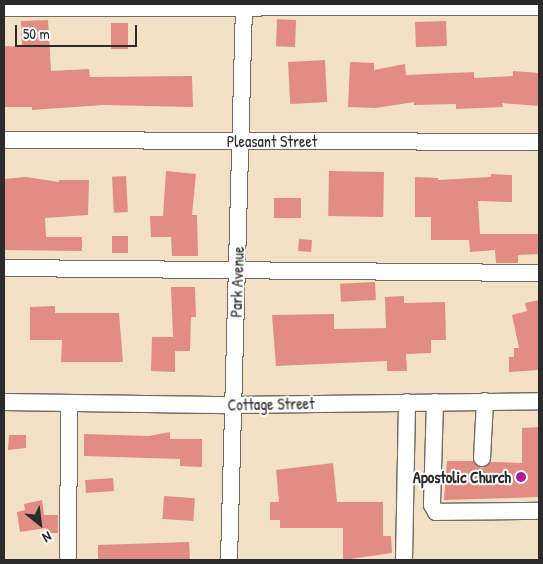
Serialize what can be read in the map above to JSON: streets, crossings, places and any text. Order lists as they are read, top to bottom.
{
  "streets": {
    "street": ["Pleasant Street", "Park Avenue", "Cottage Street"]
  },
  "crossings": [
    ["Pleasant Street", "Park Avenue"],
    ["Park Avenue", "Cottage Street"]
  ],
  "places": ["Apostolic Church"],
  "scale_bar": "50 m",
  "north": "bottom right"
}
